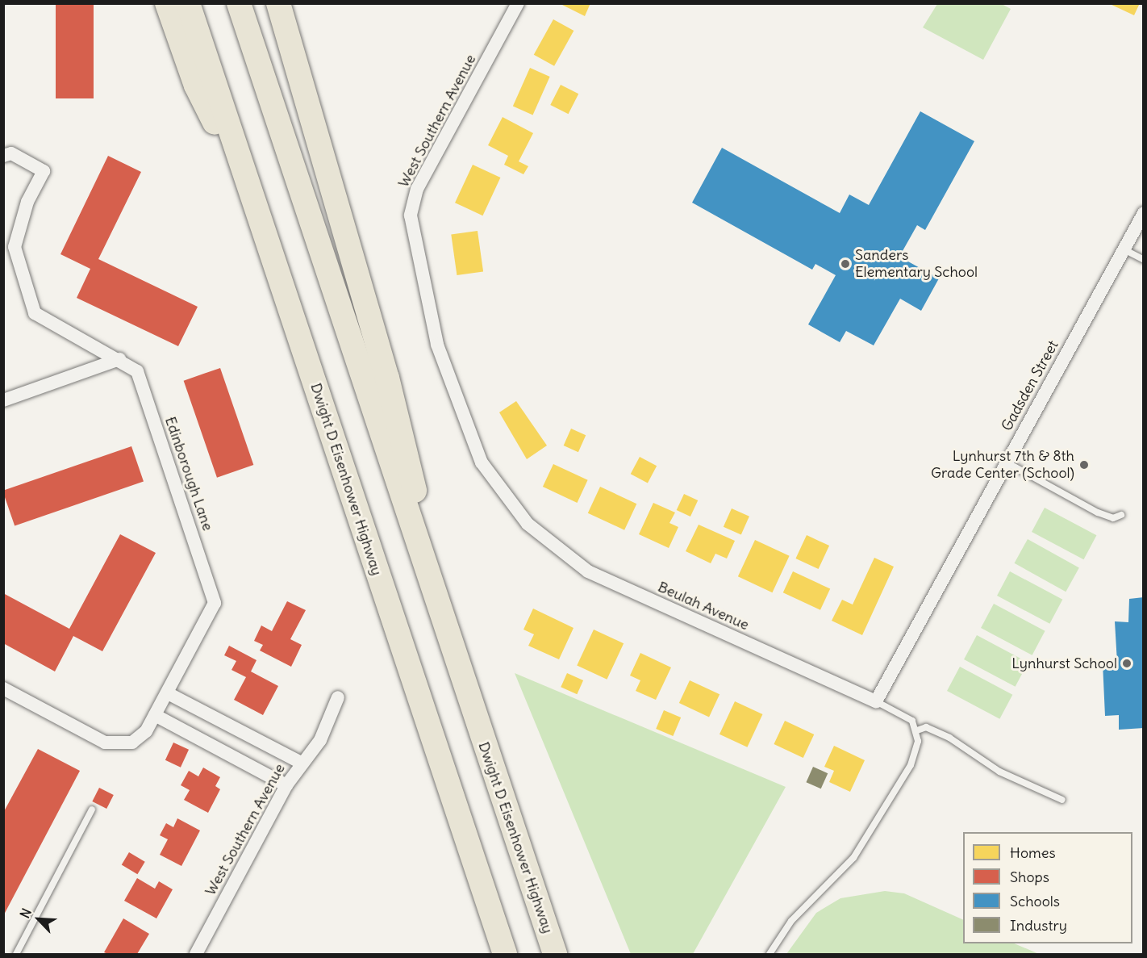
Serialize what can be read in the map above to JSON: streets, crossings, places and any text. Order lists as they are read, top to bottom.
{
  "streets": {
    "highway": ["Dwight D Eisenhower Highway"],
    "street": [
      "West Southern Avenue",
      "Gadsden Street",
      "Edinborough Lane",
      "Beulah Avenue"
    ]
  },
  "crossings": [
    ["West Southern Avenue", "Beulah Avenue"],
    ["Gadsden Street", "Beulah Avenue"]
  ],
  "places": ["Sanders Elementary School", "Lynhurst 7th & 8th Grade Center (School)", "Lynhurst School"],
  "legend": [
    "Homes",
    "Shops",
    "Schools",
    "Industry"
  ],
  "north": "top left"
}
